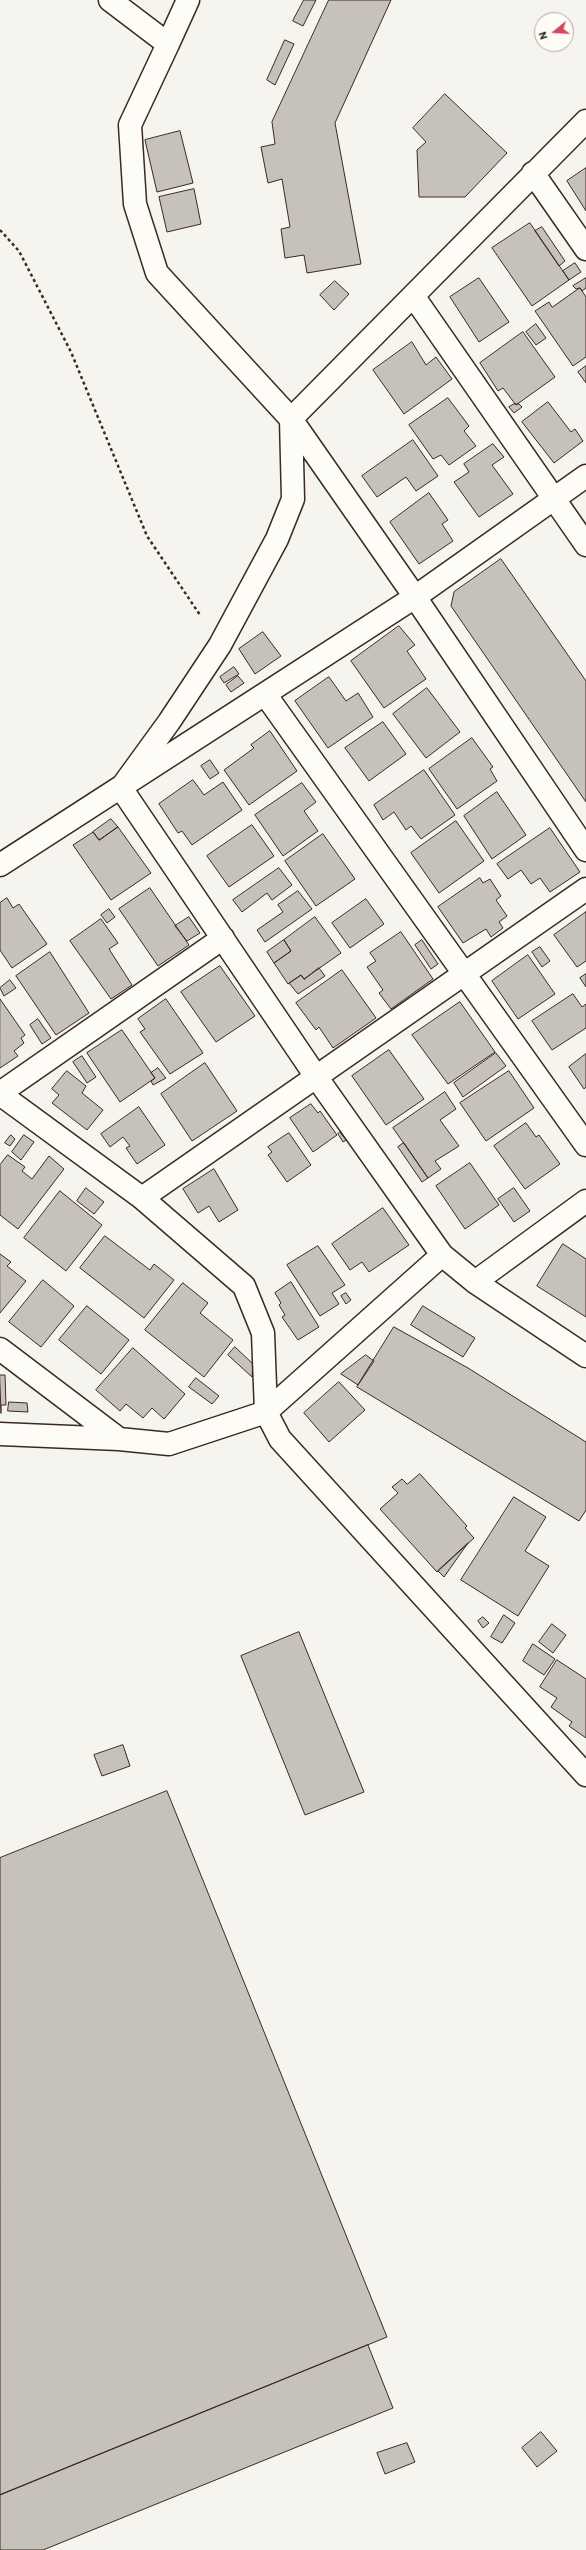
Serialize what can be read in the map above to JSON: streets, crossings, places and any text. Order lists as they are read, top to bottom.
{
  "north": "left"
}
